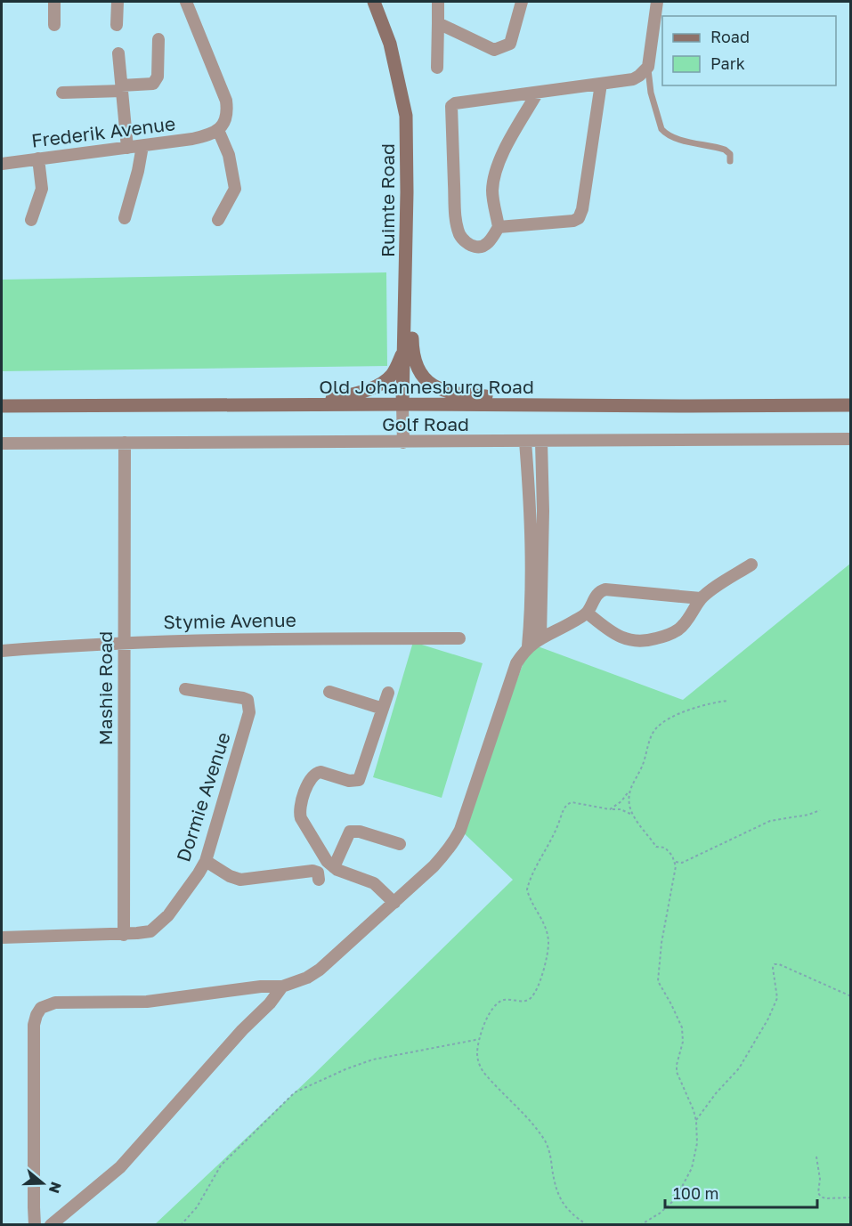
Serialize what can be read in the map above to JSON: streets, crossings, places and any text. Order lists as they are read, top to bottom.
{
  "streets": {
    "main road": ["Ruimte Road", "Old Johannesburg Road"],
    "street": [
      "Frederik Avenue",
      "Golf Road",
      "Stymie Avenue",
      "Mashie Road",
      "Dormie Avenue"
    ]
  },
  "crossings": [
    ["Ruimte Road", "Old Johannesburg Road"],
    ["Golf Road", "Mashie Road"],
    ["Stymie Avenue", "Mashie Road"],
    ["Mashie Road", "Dormie Avenue"]
  ],
  "legend": ["Road", "Park"],
  "scale_bar": "100 m",
  "north": "right"
}
